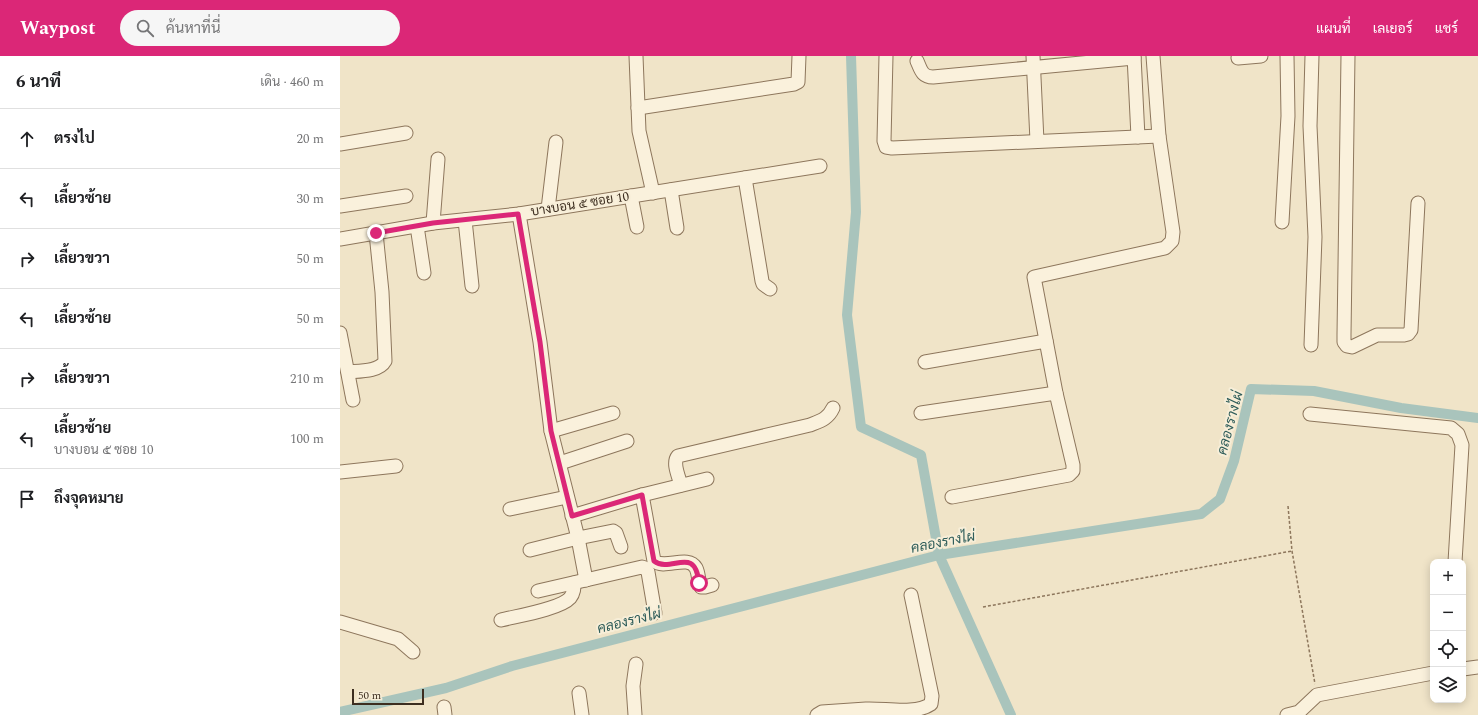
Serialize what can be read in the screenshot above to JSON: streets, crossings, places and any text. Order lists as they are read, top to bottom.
{
  "streets": {
    "street": ["บางบอน ๕ ซอย 10"]
  },
  "water": ["คลองรางไผ่"],
  "scale_bar": "50 m",
  "page": {
    "header": "Waypost",
    "search": "ค้นหาที่นี่",
    "nav": ["แผนที่", "เลเยอร์", "แชร์"],
    "heading": ["6 นาที", "เดิน · 460 m"],
    "list": [
      ["ตรงไป", "20 m"],
      ["เลี้ยวซ้าย", "30 m"],
      ["เลี้ยวขวา", "50 m"],
      ["เลี้ยวซ้าย", "50 m"],
      ["เลี้ยวขวา", "210 m"],
      ["เลี้ยวซ้าย", "บางบอน ๕ ซอย 10", "100 m"],
      "ถึงจุดหมาย"
    ],
    "map_buttons": ["+", "−"],
    "scale": "50 m"
  }
}
